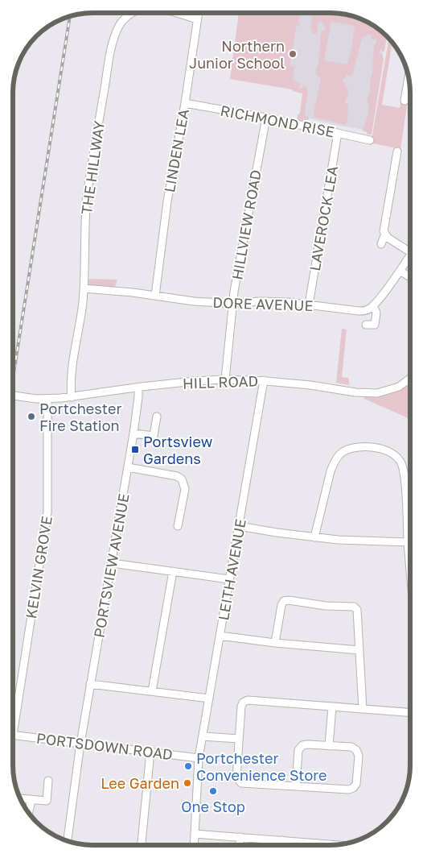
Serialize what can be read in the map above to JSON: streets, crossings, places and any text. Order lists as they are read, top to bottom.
{
  "streets": {
    "street": [
      "RICHMOND RISE",
      "LINDEN LEA",
      "THE HILLWAY",
      "LAVEROCK LEA",
      "HILLVIEW ROAD",
      "DORE AVENUE",
      "HILL ROAD",
      "PORTSVIEW AVENUE",
      "KELVIN GROVE",
      "LEITH AVENUE",
      "PORTSDOWN ROAD"
    ]
  },
  "crossings": [
    ["RICHMOND RISE", "LINDEN LEA"],
    ["RICHMOND RISE", "LAVEROCK LEA"],
    ["RICHMOND RISE", "HILLVIEW ROAD"],
    ["LINDEN LEA", "THE HILLWAY"],
    ["LINDEN LEA", "DORE AVENUE"],
    ["THE HILLWAY", "DORE AVENUE"],
    ["THE HILLWAY", "HILL ROAD"],
    ["LAVEROCK LEA", "DORE AVENUE"],
    ["HILLVIEW ROAD", "DORE AVENUE"],
    ["HILLVIEW ROAD", "HILL ROAD"],
    ["HILL ROAD", "PORTSVIEW AVENUE"],
    ["HILL ROAD", "KELVIN GROVE"],
    ["HILL ROAD", "LEITH AVENUE"],
    ["PORTSVIEW AVENUE", "PORTSDOWN ROAD"],
    ["LEITH AVENUE", "PORTSDOWN ROAD"]
  ],
  "places": {
    "other": [
      "Northern Junior School",
      "Portchester Fire Station",
      "Portchester Convenience Store",
      "Lee Garden",
      "One Stop"
    ],
    "transit": ["Portsview Gardens"]
  }
}
